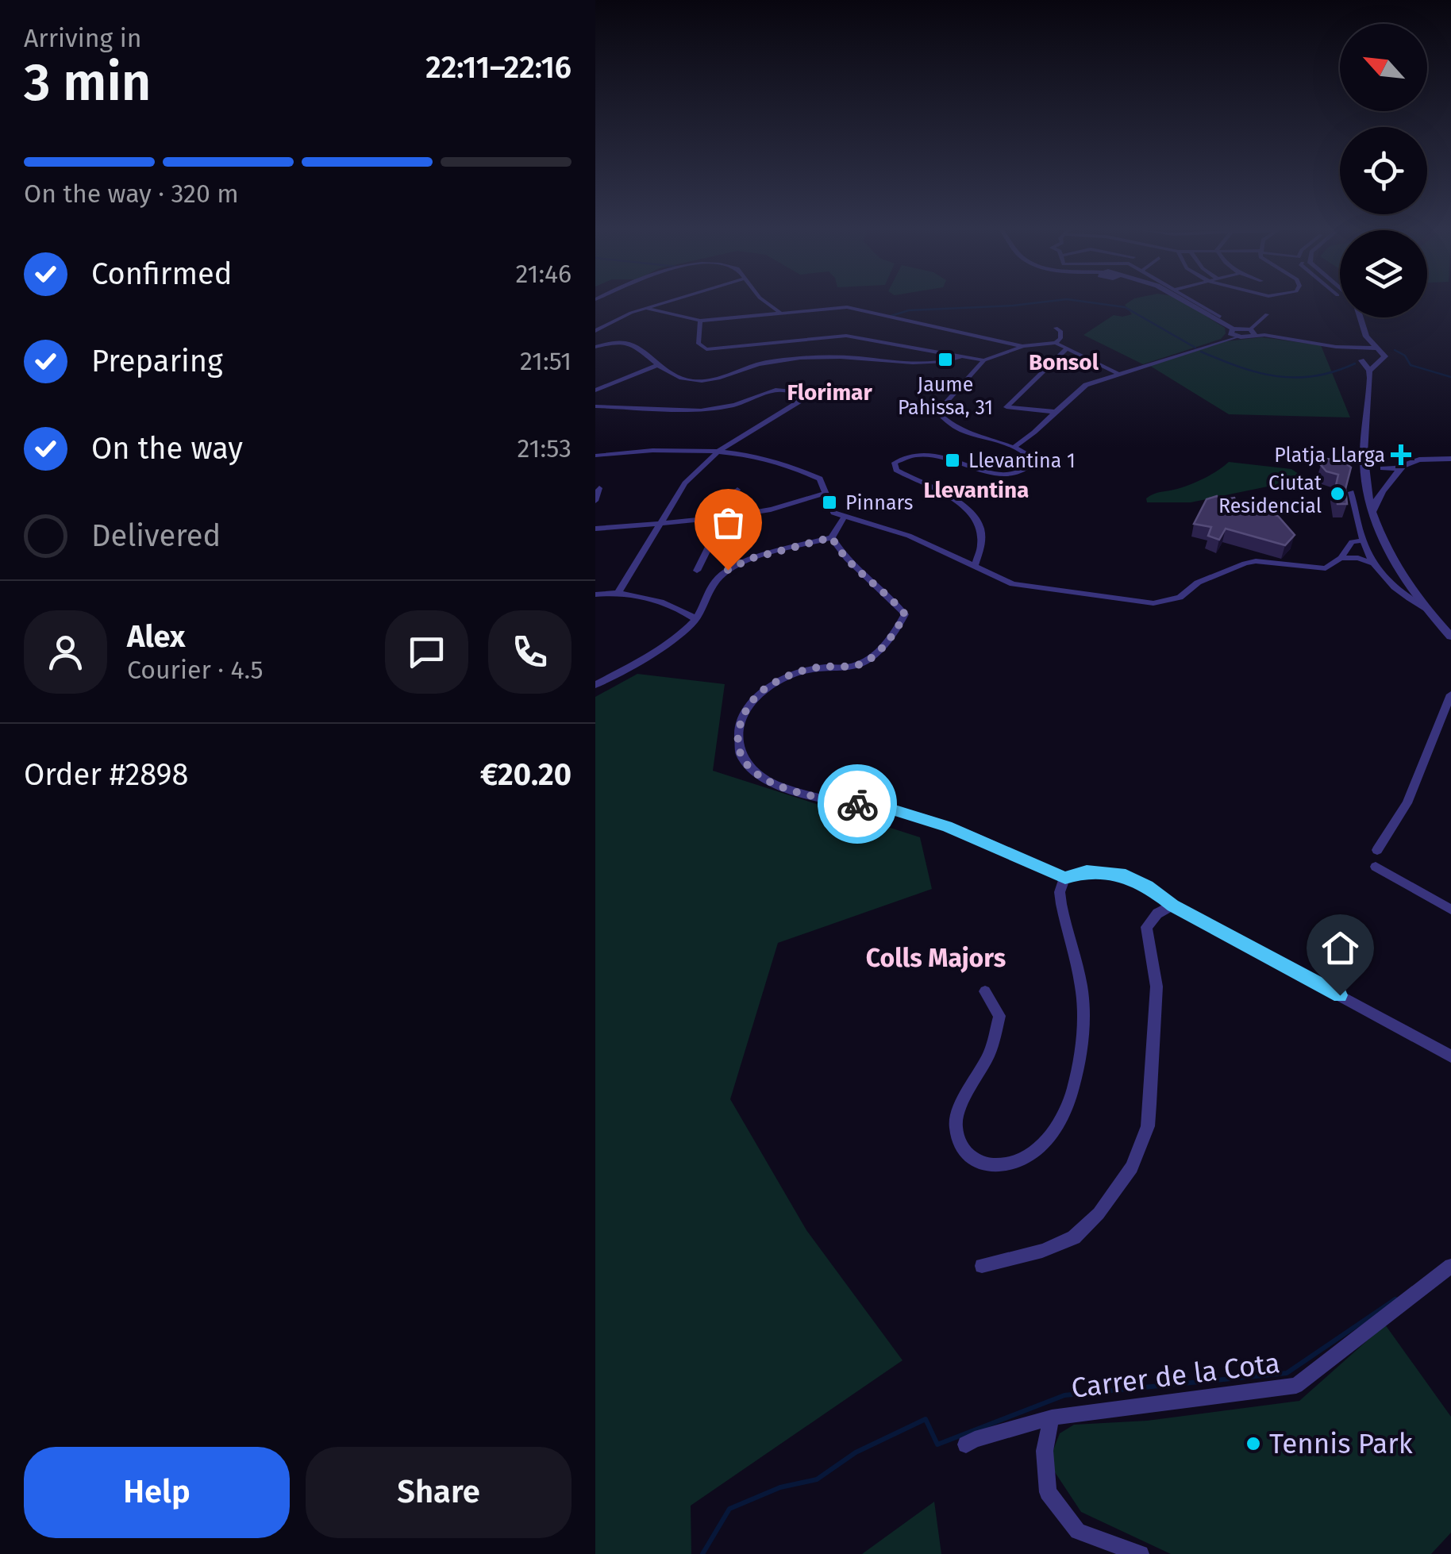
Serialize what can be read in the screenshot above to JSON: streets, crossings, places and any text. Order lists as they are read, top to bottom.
{
  "streets": {
    "street": ["Carrer de la Cota"]
  },
  "districts": [
    "Bonsol",
    "Florimar",
    "Llevantina",
    "Colls Majors"
  ],
  "places": {
    "transit": ["Jaume Pahissa, 31", "Llevantina 1", "Pinnars"],
    "health": ["Platja Llarga"],
    "other": ["Ciutat Residencial", "Tennis Park"]
  },
  "north": "top left",
  "page": {
    "heading": ["3 min", "Arriving in", "22:11–22:16"],
    "panel": [
      "Alex",
      "Courier · 4.5",
      "Order #2898",
      "€20.20"
    ],
    "bar": "On the way · 320 m",
    "list": [
      ["Confirmed", "21:46"],
      ["Preparing", "21:51"],
      ["On the way", "21:53"],
      "Delivered"
    ],
    "buttons": ["Help", "Share"]
  }
}
